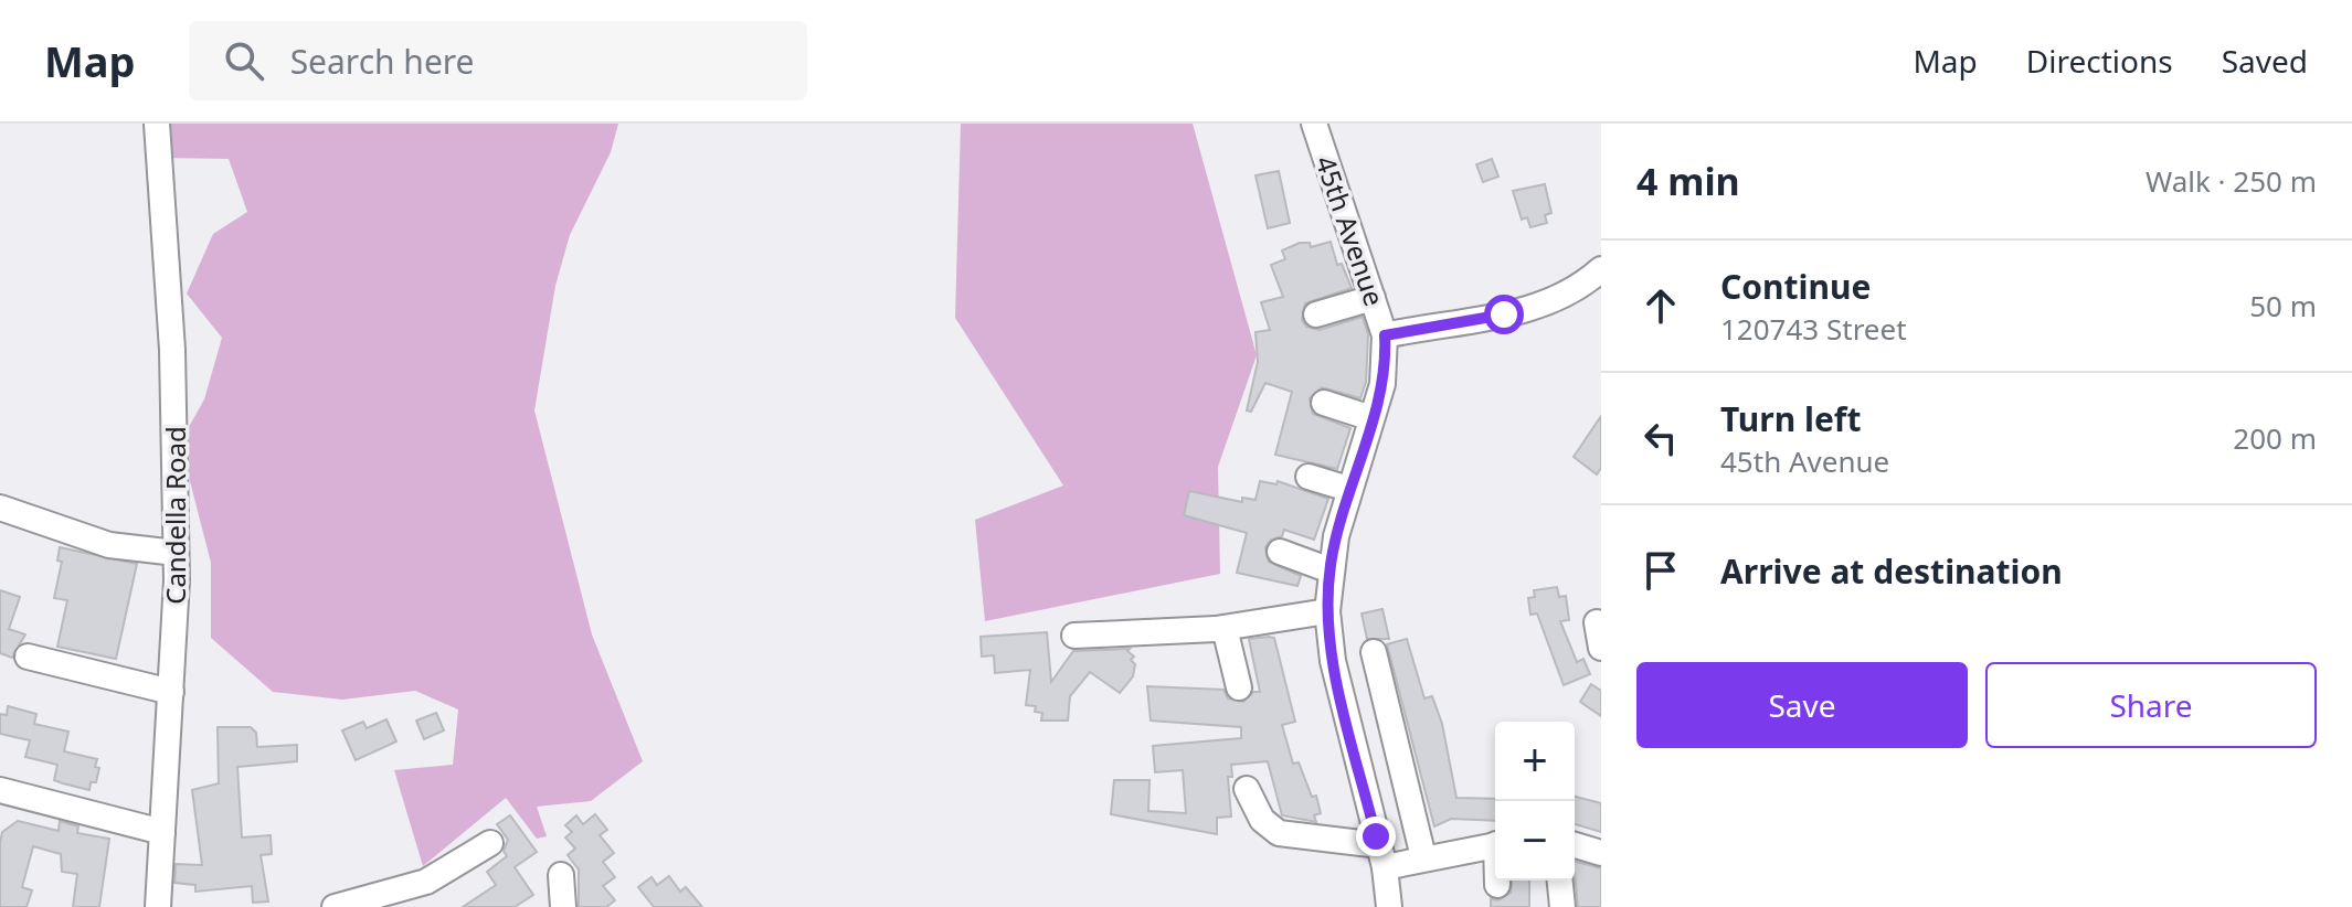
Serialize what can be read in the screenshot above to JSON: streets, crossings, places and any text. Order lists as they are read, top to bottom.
{
  "streets": {
    "street": ["45th Avenue", "Candella Road"]
  },
  "page": {
    "header": "Map",
    "search": "Search here",
    "nav": ["Map", "Directions", "Saved"],
    "heading": ["4 min", "Walk · 250 m"],
    "list": [
      ["Continue", "120743 Street", "50 m"],
      ["Turn left", "45th Avenue", "200 m"],
      "Arrive at destination"
    ],
    "buttons": ["Save", "Share"],
    "map_buttons": ["+", "−"]
  }
}
